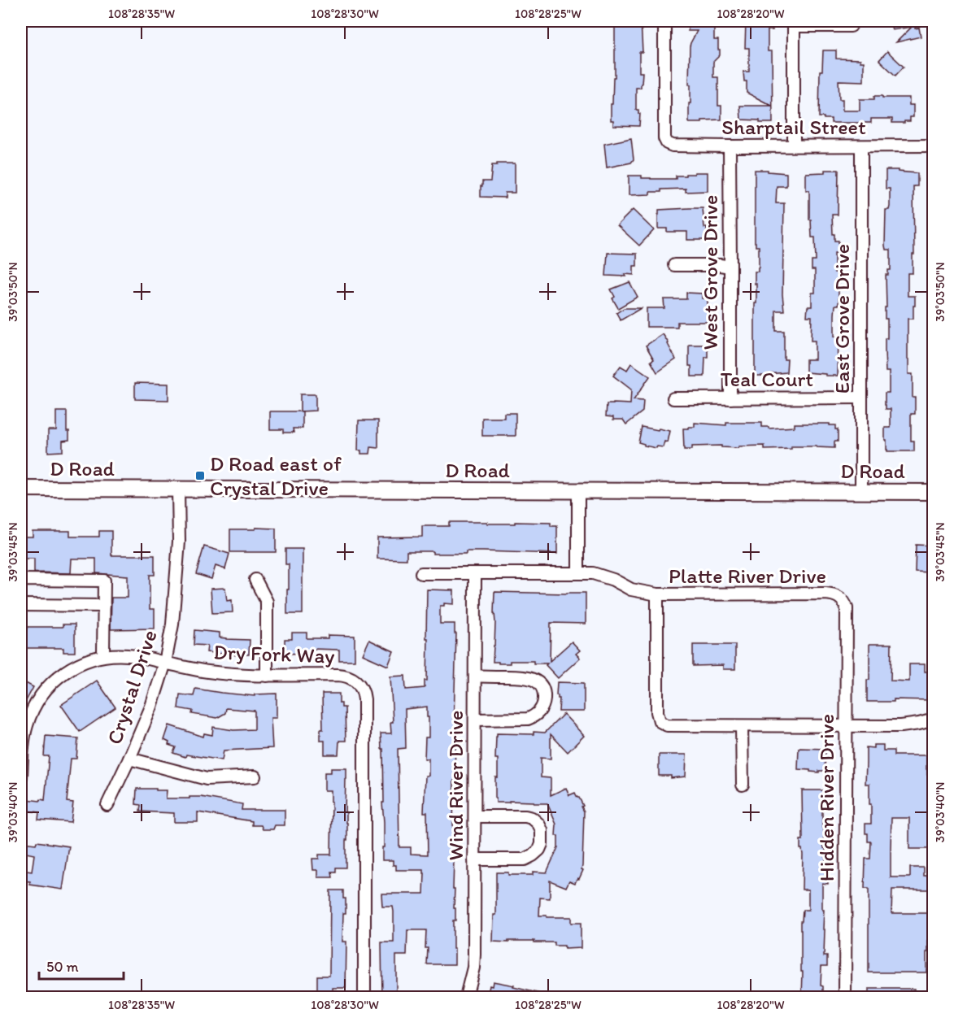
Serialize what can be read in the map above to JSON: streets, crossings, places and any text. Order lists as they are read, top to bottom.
{
  "streets": {
    "street": [
      "Sharptail Street",
      "West Grove Drive",
      "East Grove Drive",
      "Teal Court",
      "D Road",
      "Platte River Drive",
      "Dry Fork Way",
      "Crystal Drive",
      "Wind River Drive",
      "Hidden River Drive"
    ]
  },
  "crossings": [
    ["Sharptail Street", "West Grove Drive"],
    ["Sharptail Street", "East Grove Drive"],
    ["West Grove Drive", "Teal Court"],
    ["East Grove Drive", "Teal Court"],
    ["East Grove Drive", "D Road"],
    ["D Road", "Crystal Drive"],
    ["Platte River Drive", "Wind River Drive"],
    ["Platte River Drive", "Hidden River Drive"],
    ["Dry Fork Way", "Crystal Drive"]
  ],
  "places": {
    "transit": ["D Road east of Crystal Drive"]
  },
  "scale_bar": "50 m",
  "coordinates": [
    "108°28'35\"W",
    "108°28'30\"W",
    "108°28'25\"W",
    "108°28'20\"W",
    "39°03'50\"N",
    "39°03'45\"N",
    "39°03'40\"N"
  ]
}
